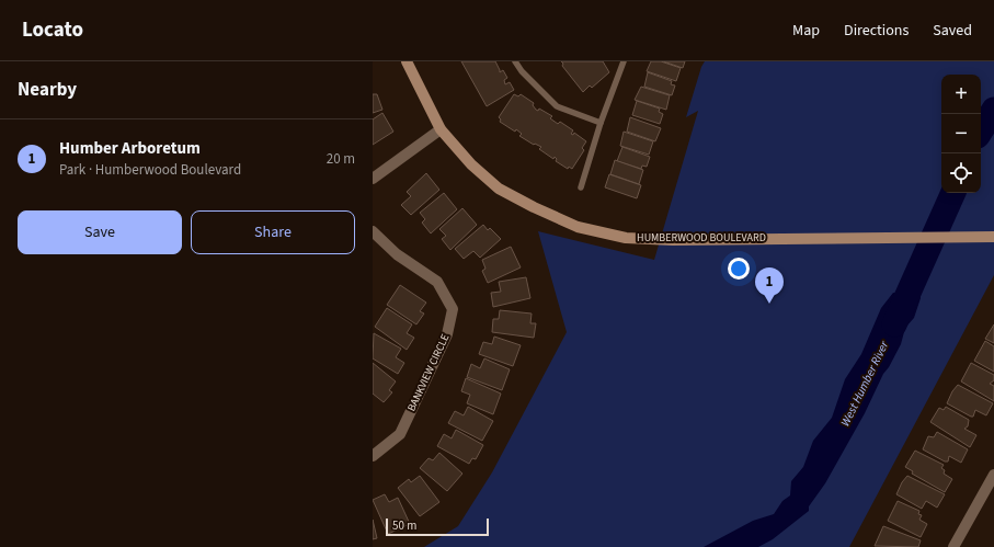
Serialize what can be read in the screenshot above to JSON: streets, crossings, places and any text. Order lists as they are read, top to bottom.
{
  "streets": {
    "street": ["HUMBERWOOD BOULEVARD", "BANKVIEW CIRCLE"]
  },
  "water": ["West Humber River"],
  "scale_bar": "50 m",
  "page": {
    "header": "Locato",
    "nav": ["Map", "Directions", "Saved"],
    "heading": "Nearby",
    "map_buttons": ["+", "−"],
    "list": [
      {
        "mark": "1",
        "name": "Humber Arboretum",
        "note": "Park · Humberwood Boulevard",
        "value": "20 m"
      }
    ],
    "buttons": ["Save", "Share"],
    "pins": "1",
    "scale": "50 m"
  }
}
